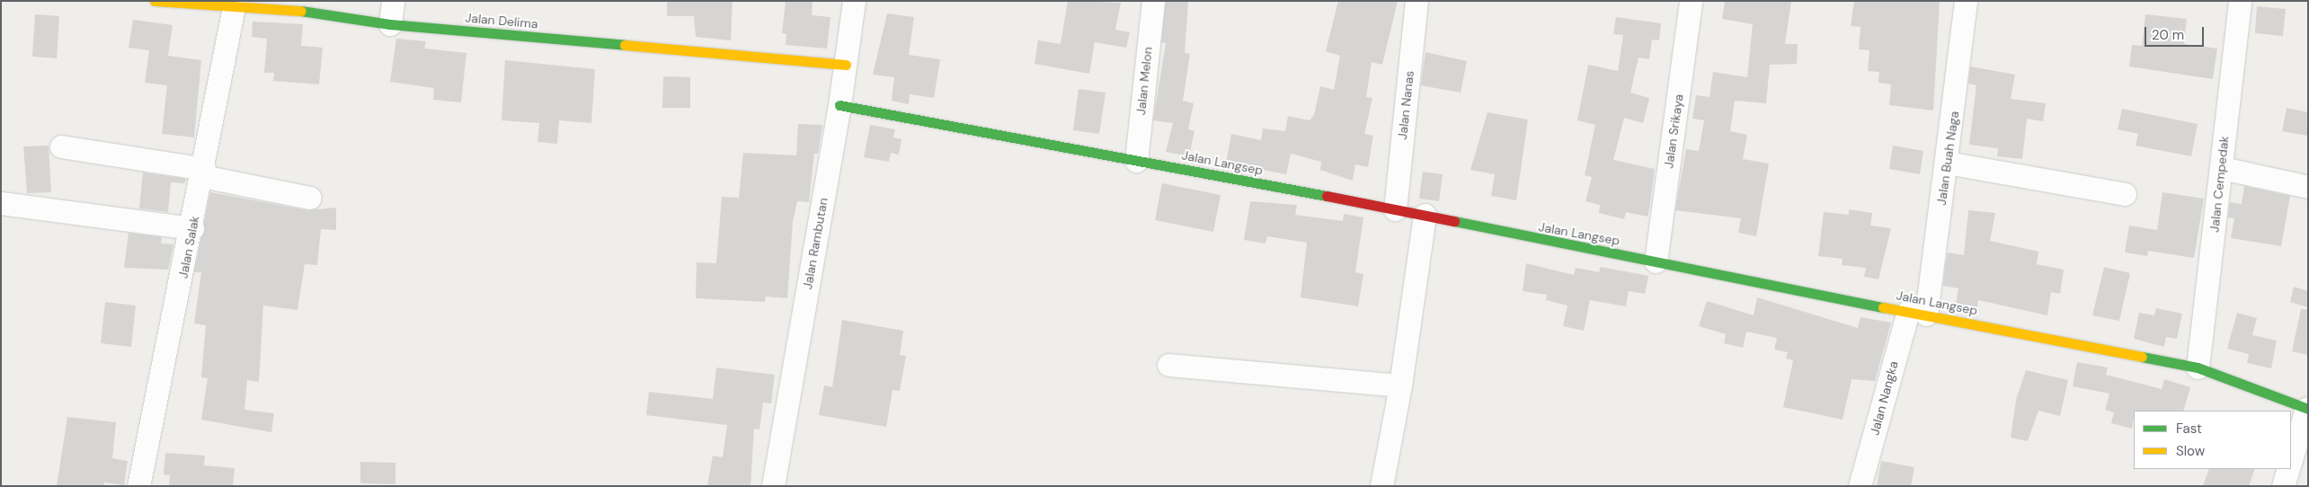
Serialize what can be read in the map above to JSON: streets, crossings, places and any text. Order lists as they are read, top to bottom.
{
  "streets": {
    "street": [
      "Jalan Delima",
      "Jalan Melon",
      "Jalan Nanas",
      "Jalan Srikaya",
      "Jalan Buah Naga",
      "Jalan Langsep",
      "Jalan Cempedak",
      "Jalan Rambutan",
      "Jalan Salak",
      "Jalan Nangka"
    ]
  },
  "crossings": [
    ["Jalan Delima", "Jalan Rambutan"],
    ["Jalan Delima", "Jalan Salak"],
    ["Jalan Melon", "Jalan Langsep"],
    ["Jalan Nanas", "Jalan Langsep"],
    ["Jalan Srikaya", "Jalan Langsep"],
    ["Jalan Buah Naga", "Jalan Langsep"],
    ["Jalan Buah Naga", "Jalan Nangka"],
    ["Jalan Langsep", "Jalan Cempedak"],
    ["Jalan Langsep", "Jalan Rambutan"],
    ["Jalan Langsep", "Jalan Nangka"]
  ],
  "legend": ["Fast", "Slow"],
  "scale_bar": "20 m"
}
